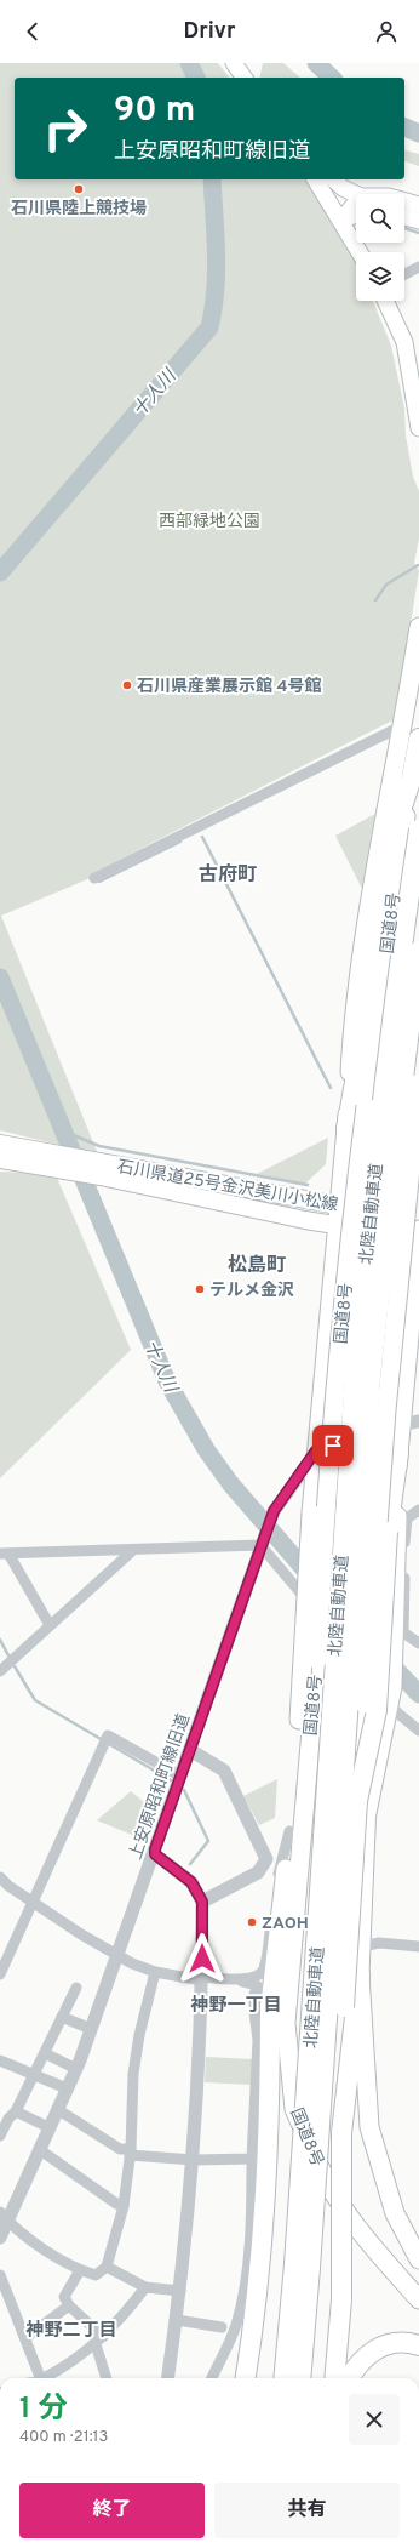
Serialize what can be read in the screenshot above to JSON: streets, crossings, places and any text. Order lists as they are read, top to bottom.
{
  "streets": {
    "highway": ["国道8号", "北陸自動車道"],
    "main road": ["石川県道25号金沢美川小松線"],
    "street": ["上安原昭和町線旧道"]
  },
  "districts": [
    "古府町",
    "松島町",
    "神野一丁目",
    "神野二丁目"
  ],
  "water": ["十人川"],
  "parks": ["西部緑地公園"],
  "places": [
    "石川県陸上競技場",
    "石川県産業展示館 4号館",
    "テルメ金沢",
    "ZAOH"
  ],
  "page": {
    "header": "Drivr",
    "turn": ["90 m", "上安原昭和町線旧道"],
    "heading": ["1 分", "400 m · 21:13"],
    "buttons": ["終了", "共有"]
  }
}
